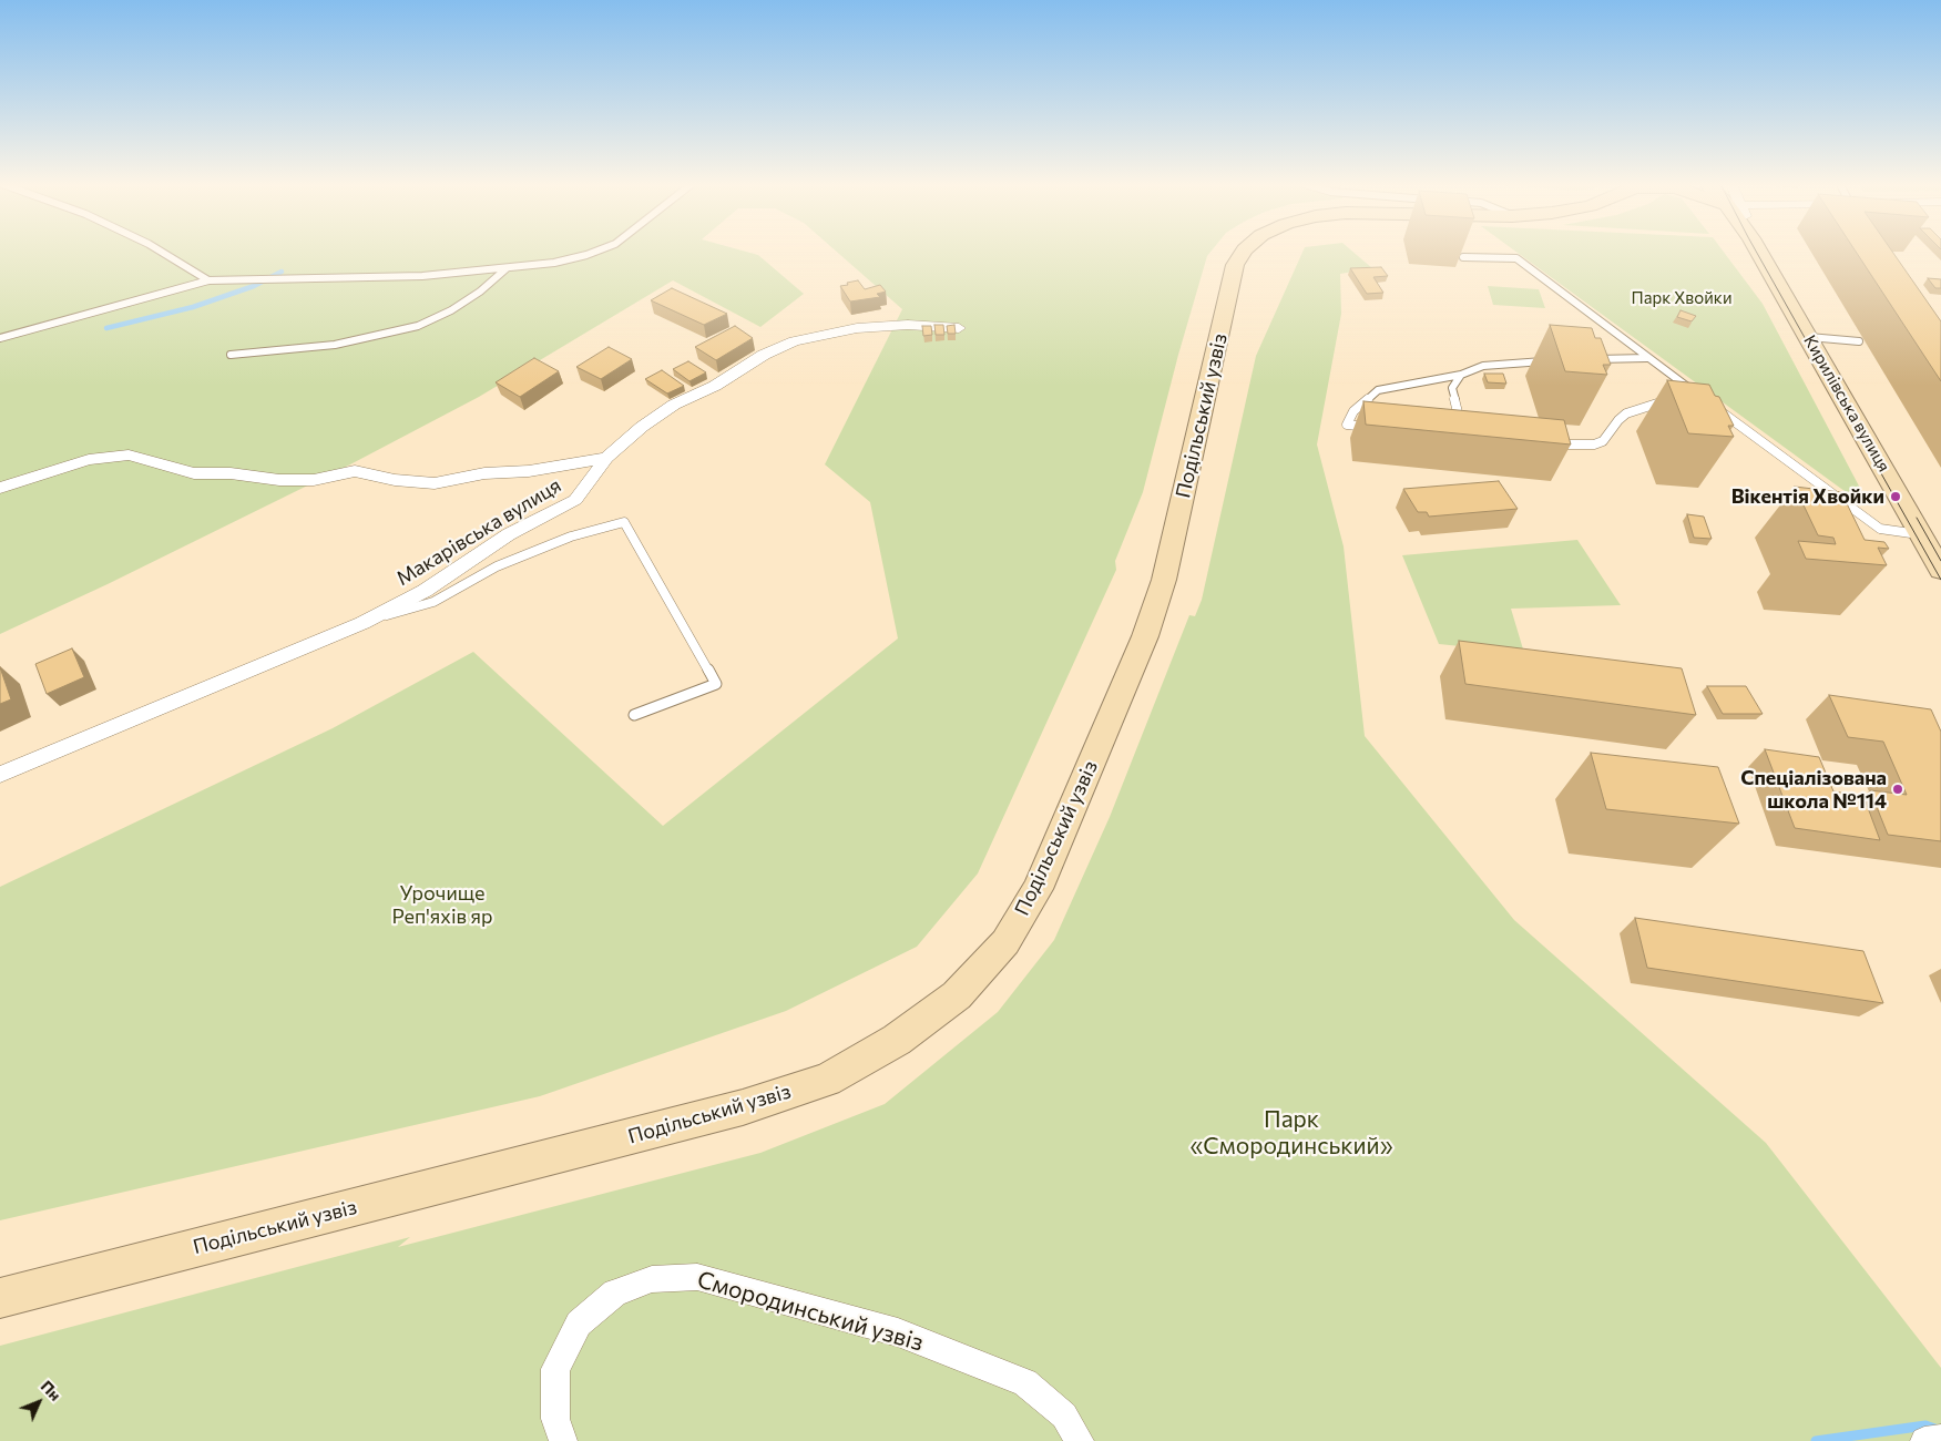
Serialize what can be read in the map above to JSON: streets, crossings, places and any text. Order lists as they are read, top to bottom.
{
  "streets": {
    "street": [
      "Кирилівська вулиця",
      "Подільський узвіз",
      "Макарівська вулиця",
      "Смородинський узвіз"
    ]
  },
  "parks": ["Парк Хвойки", "Урочище Реп'яхів яр", "Парк «Смородинський»"],
  "places": ["Вікентія Хвойки", "Спеціалізована школа №114"],
  "north": "top right"
}
